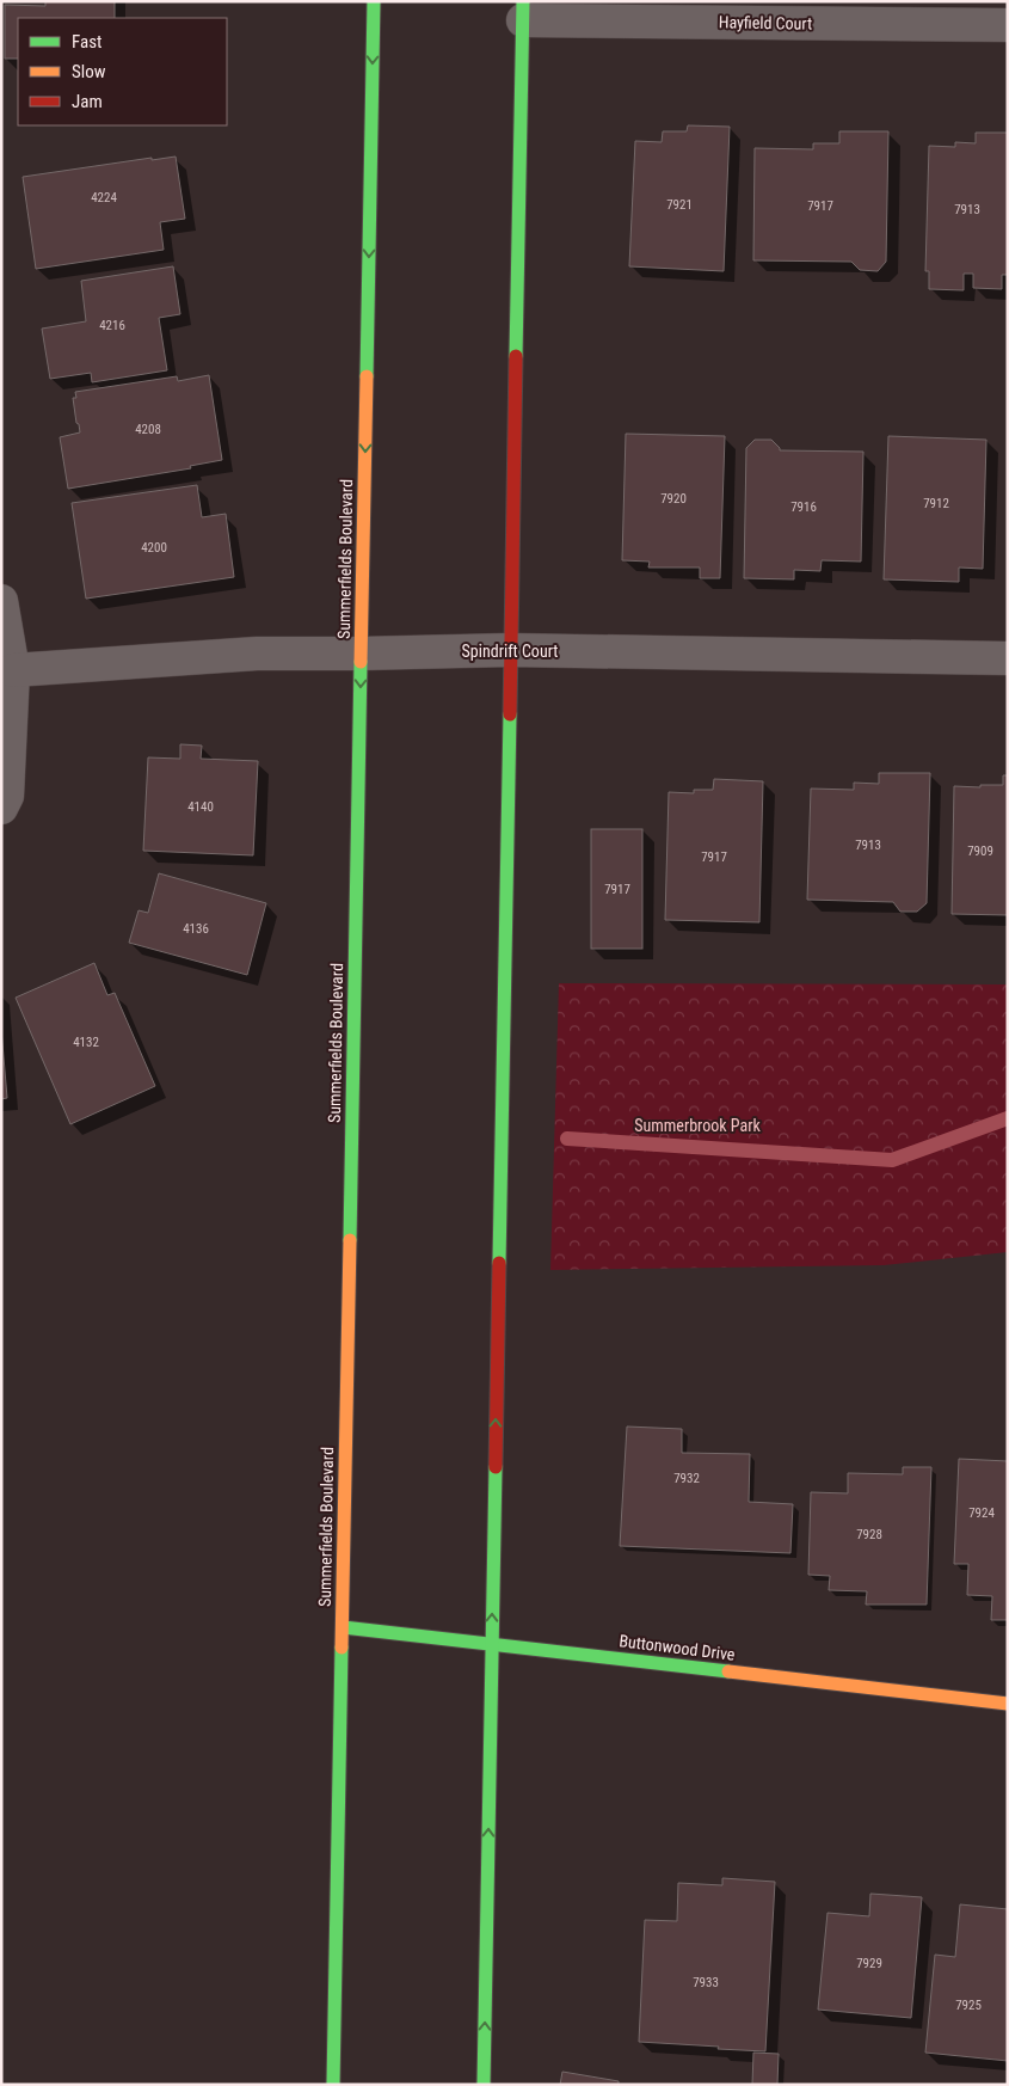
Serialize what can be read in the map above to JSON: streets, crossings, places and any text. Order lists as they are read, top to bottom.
{
  "streets": {
    "street": [
      "Hayfield Court",
      "Summerfields Boulevard",
      "Spindrift Court",
      "Buttonwood Drive"
    ]
  },
  "crossings": [
    ["Summerfields Boulevard", "Spindrift Court"],
    ["Summerfields Boulevard", "Buttonwood Drive"]
  ],
  "one_way": ["Summerfields Boulevard"],
  "parks": ["Summerbrook Park"],
  "house_numbers": [
    "4224",
    "7921",
    "7917",
    "7913",
    "4216",
    "4208",
    "7920",
    "7912",
    "7916",
    "4200",
    "4140",
    "7913",
    "7909",
    "7917",
    "7917",
    "4136",
    "4132",
    "7932",
    "7924",
    "7928",
    "7929",
    "7933",
    "7925"
  ],
  "legend": ["Fast", "Slow", "Jam"]
}
